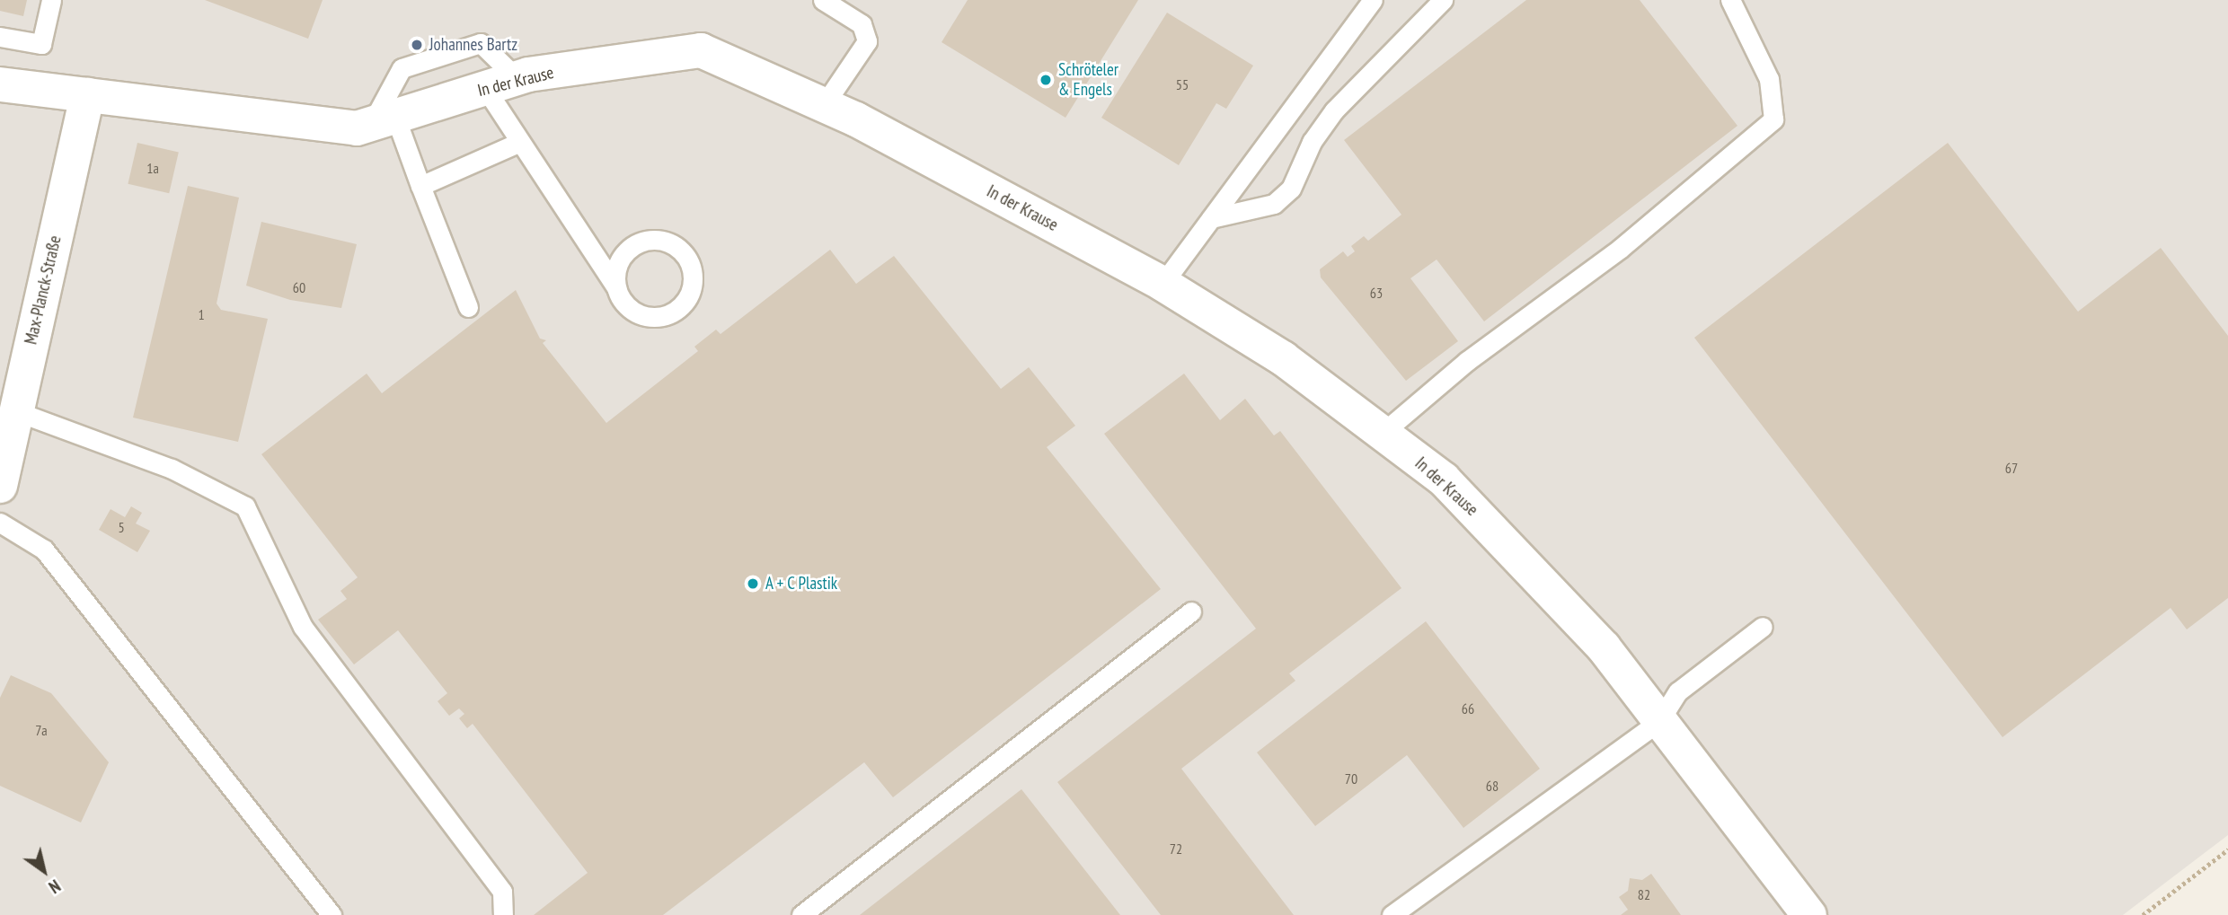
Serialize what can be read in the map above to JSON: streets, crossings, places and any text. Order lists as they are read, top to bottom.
{
  "streets": {
    "street": ["In der Krause", "Max-Planck-Straße"]
  },
  "crossings": [
    ["In der Krause", "Max-Planck-Straße"]
  ],
  "places": ["Johannes Bartz", "Schröteler & Engels", "A + C Plastik"],
  "house_numbers": [
    "55",
    "1a",
    "60",
    "63",
    "1",
    "67",
    "5",
    "66",
    "7a",
    "70",
    "68",
    "72",
    "82"
  ],
  "north": "bottom right"
}
